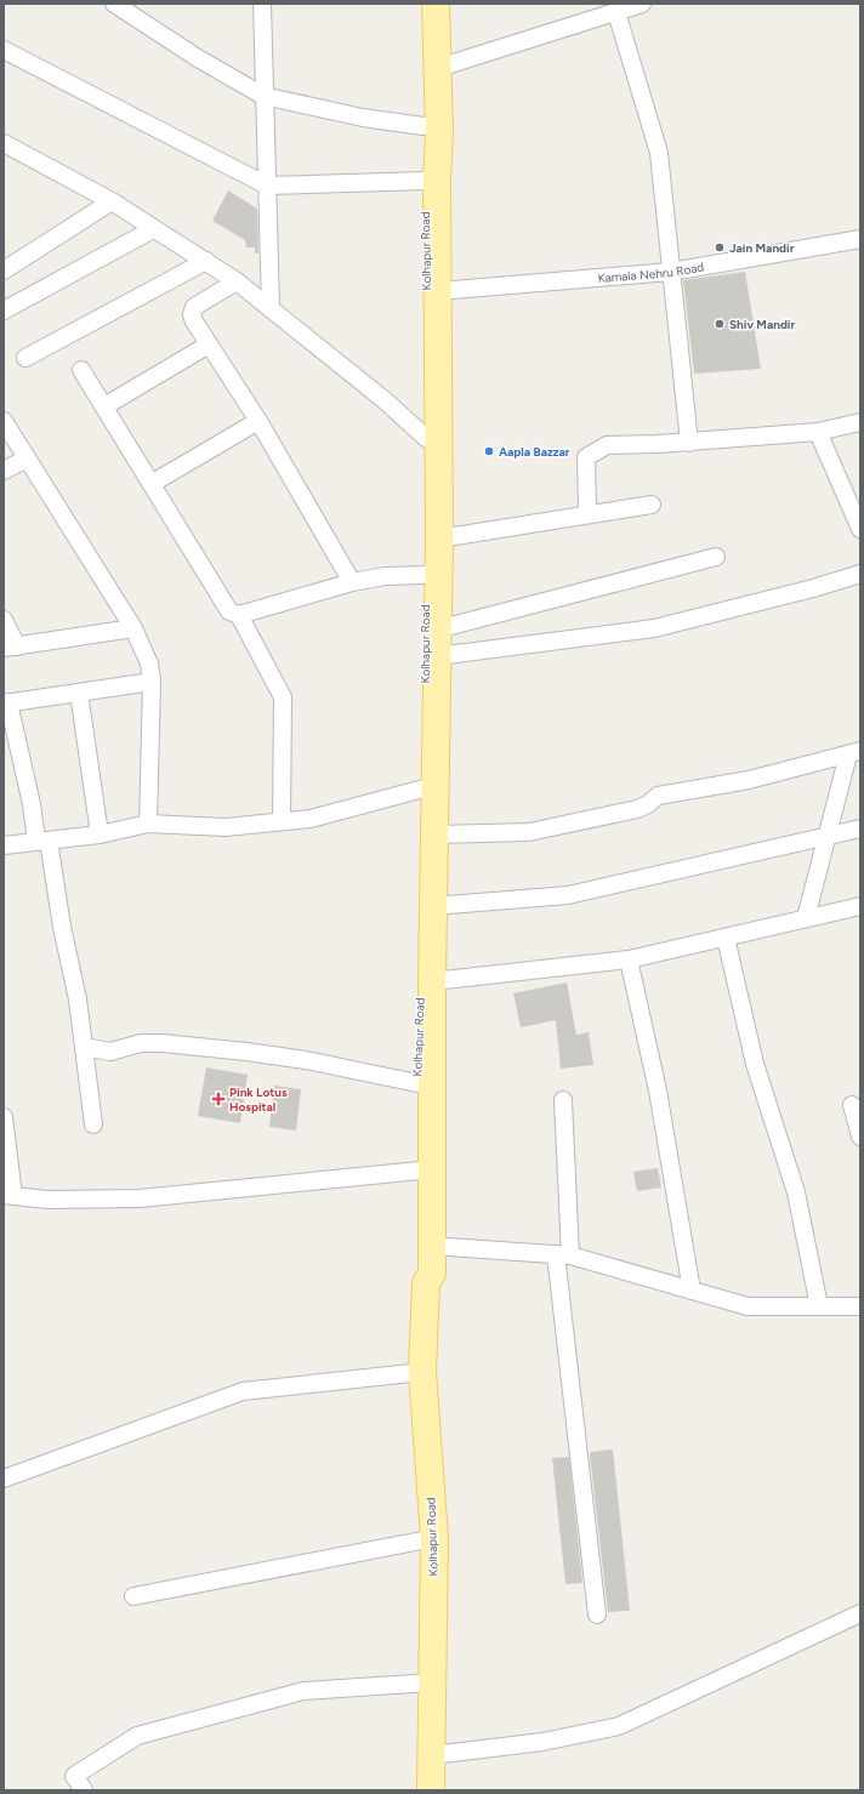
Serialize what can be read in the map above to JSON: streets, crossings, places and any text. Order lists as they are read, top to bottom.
{
  "streets": {
    "main road": ["Kolhapur Road"],
    "street": ["Kamala Nehru Road"]
  },
  "crossings": [
    ["Kolhapur Road", "Kamala Nehru Road"]
  ],
  "places": {
    "other": ["Jain Mandir", "Shiv Mandir", "Aapla Bazzar"],
    "health": ["Pink Lotus Hospital"]
  }
}
